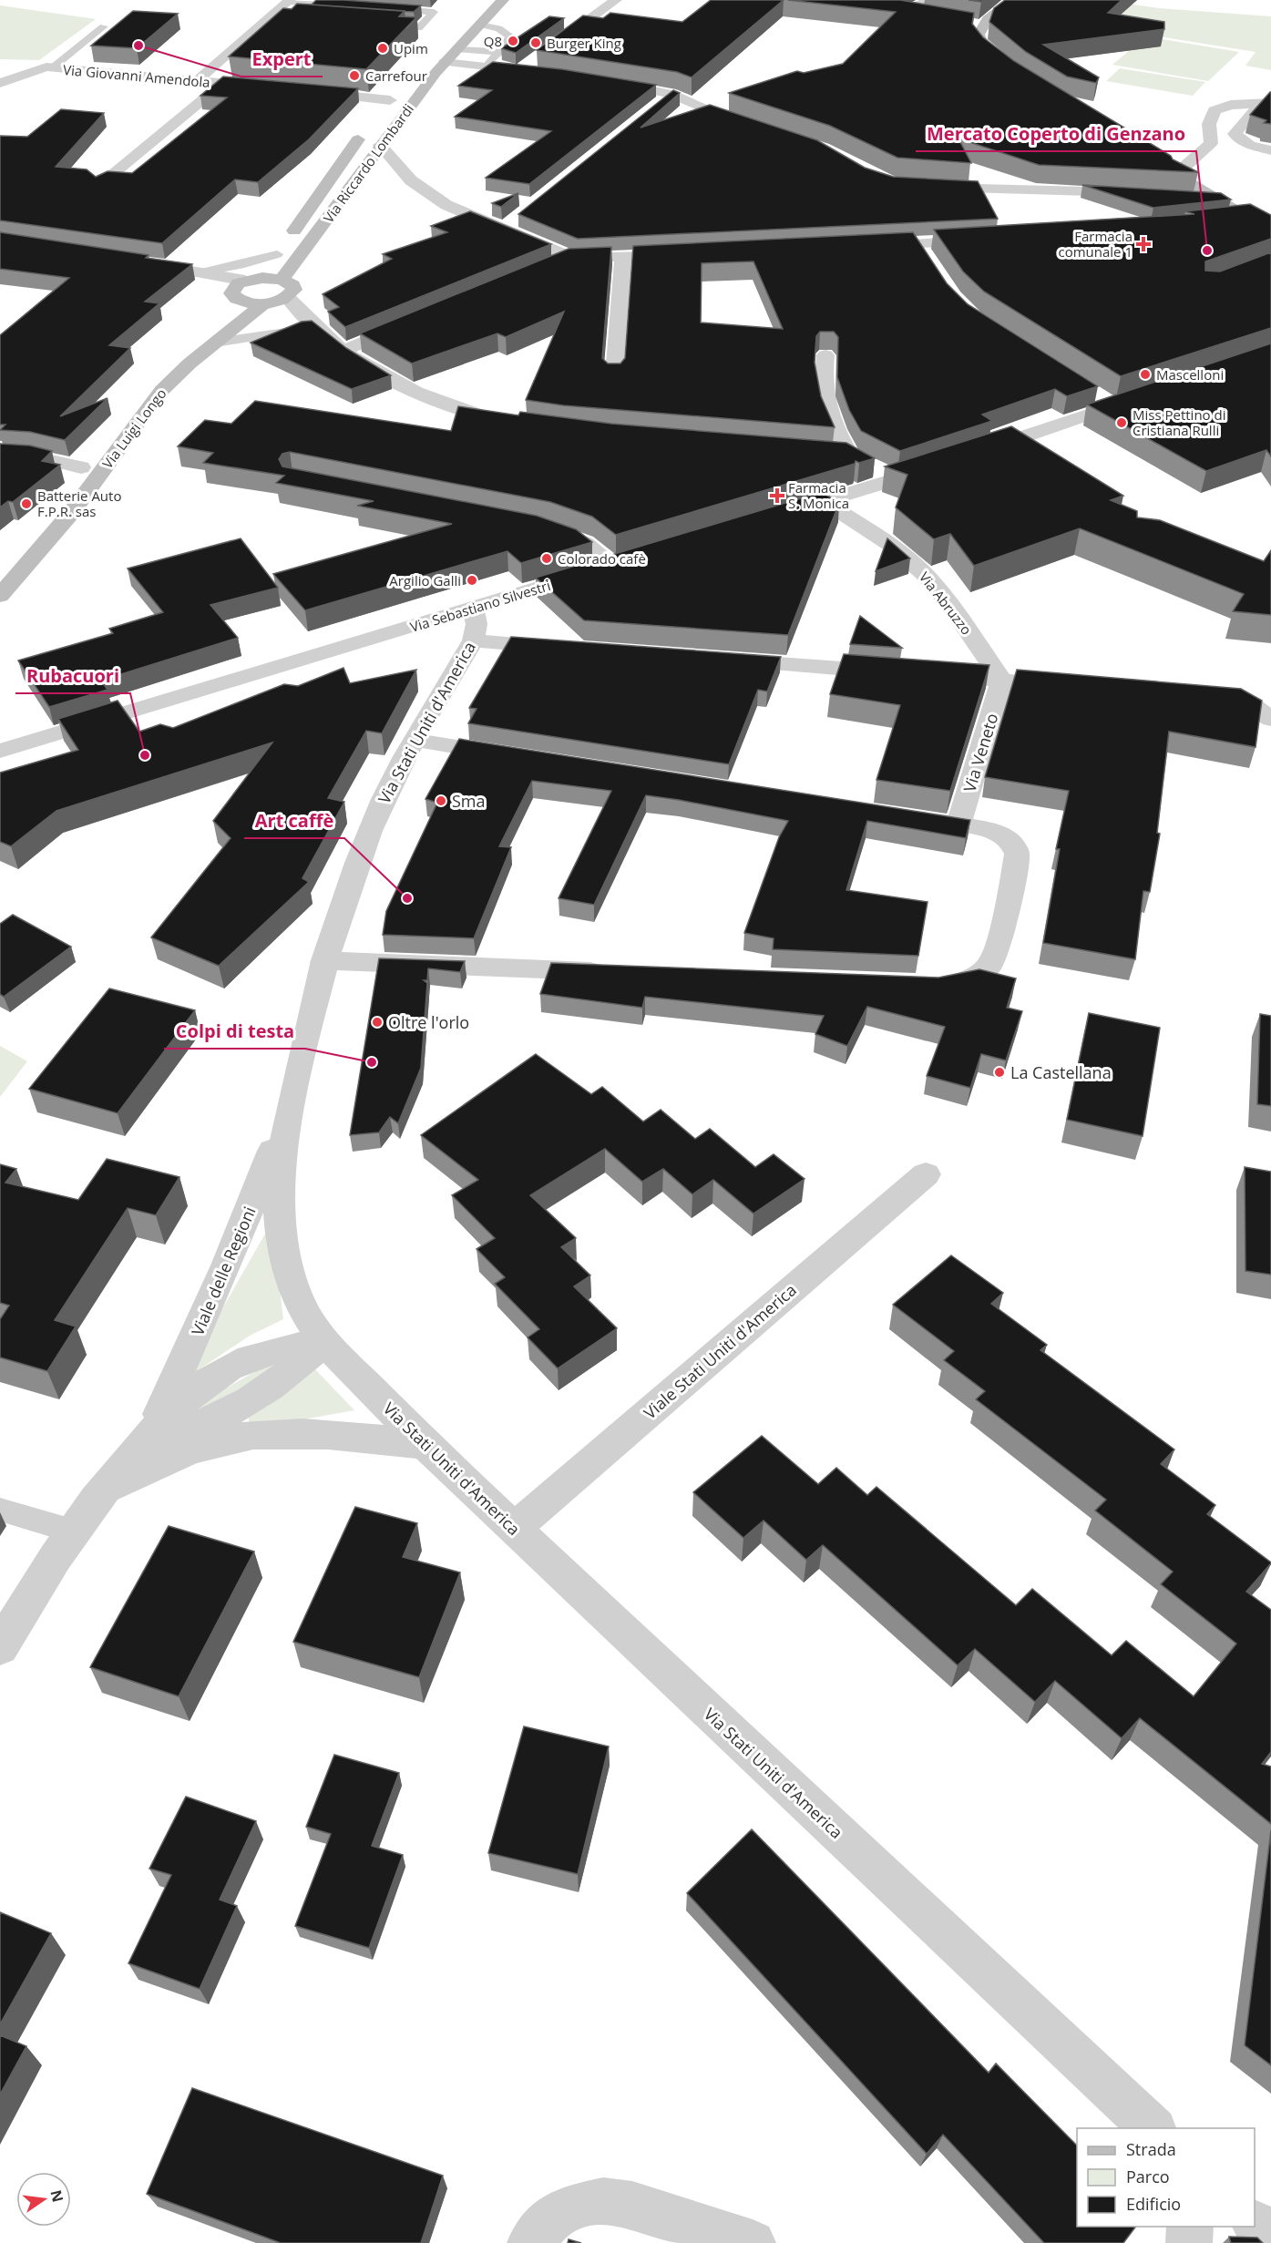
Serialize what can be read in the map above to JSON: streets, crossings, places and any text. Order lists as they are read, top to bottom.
{
  "streets": {
    "main road": ["Via Riccardo Lombardi", "Via Luigi Longo"],
    "street": [
      "Via Giovanni Amendola",
      "Via Abruzzo",
      "Via Sebastiano Silvestri",
      "Via Stati Uniti d'America",
      "Via Veneto",
      "Viale delle Regioni",
      "Viale Stati Uniti d'America"
    ]
  },
  "crossings": [
    ["Via Riccardo Lombardi", "Via Luigi Longo"],
    ["Via Abruzzo", "Via Veneto"],
    ["Via Sebastiano Silvestri", "Via Stati Uniti d'America"],
    ["Via Stati Uniti d'America", "Viale delle Regioni"],
    ["Via Stati Uniti d'America", "Viale Stati Uniti d'America"]
  ],
  "places": {
    "other": [
      "Q8",
      "Burger King",
      "Expert",
      "Upim",
      "Carrefour",
      "Mercato Coperto di Genzano",
      "Mascelloni",
      "Miss Pettino di Cristiana Rulli",
      "Batterie Auto F.P.R. sas",
      "Colorado cafè",
      "Argilio Galli",
      "Rubacuori",
      "Sma",
      "Art caffè",
      "Oltre l'orlo",
      "Colpi di testa",
      "La Castellana"
    ],
    "health": ["Farmacia comunale 1", "Farmacia S. Monica"]
  },
  "legend": ["Strada", "Parco", "Edificio"],
  "north": "right"
}
